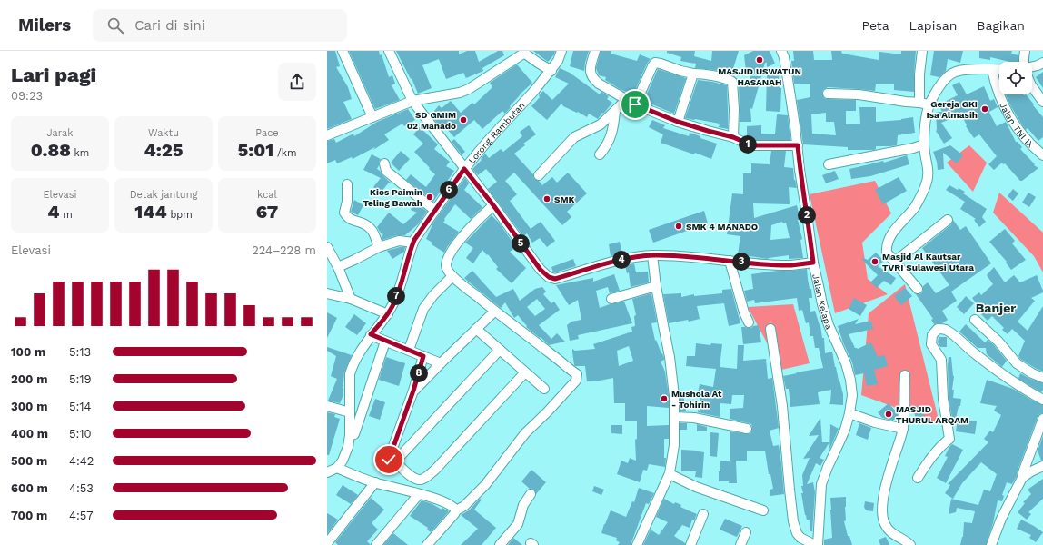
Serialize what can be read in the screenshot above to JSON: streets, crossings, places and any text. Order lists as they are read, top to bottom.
{
  "streets": {
    "street": ["Jalan TNI IX", "Lorong Rambutan", "Jalan Kelapa"]
  },
  "crossings": [
    ["Lorong Rambutan", "Jalan Kelapa"]
  ],
  "districts": ["Banjer"],
  "places": [
    "MASJID USWATUN HASANAH",
    "Gereja GKI Isa Almasih",
    "SD GMIM 02 Manado",
    "Kios Paimin Teling Bawah",
    "SMK",
    "SMK 4 MANADO",
    "Masjid Al Kautsar TVRI Sulawesi Utara",
    "Mushola At - Tohirin",
    "MASJID THURUL ARQAM"
  ],
  "page": {
    "header": "Milers",
    "search": "Cari di sini",
    "nav": ["Peta", "Lapisan", "Bagikan"],
    "heading": ["Lari pagi", "09:23"],
    "stats": [
      ["Jarak", "0.88 km"],
      ["Waktu", "4:25"],
      ["Pace", "5:01 /km"],
      ["Elevasi", "4 m"],
      ["Detak jantung", "144 bpm"],
      ["kcal", "67"]
    ],
    "pins": [
      "1",
      "6",
      "2",
      "5",
      "4",
      "3",
      "7",
      "8"
    ],
    "chart": ["Elevasi", "224–228 m"],
    "list": [
      {
        "name": "100 m",
        "note": "5:13"
      },
      {
        "name": "200 m",
        "note": "5:19"
      },
      {
        "name": "300 m",
        "note": "5:14"
      },
      {
        "name": "400 m",
        "note": "5:10"
      },
      {
        "name": "500 m",
        "note": "4:42"
      },
      {
        "name": "600 m",
        "note": "4:53"
      },
      {
        "name": "700 m",
        "note": "4:57"
      }
    ]
  }
}
